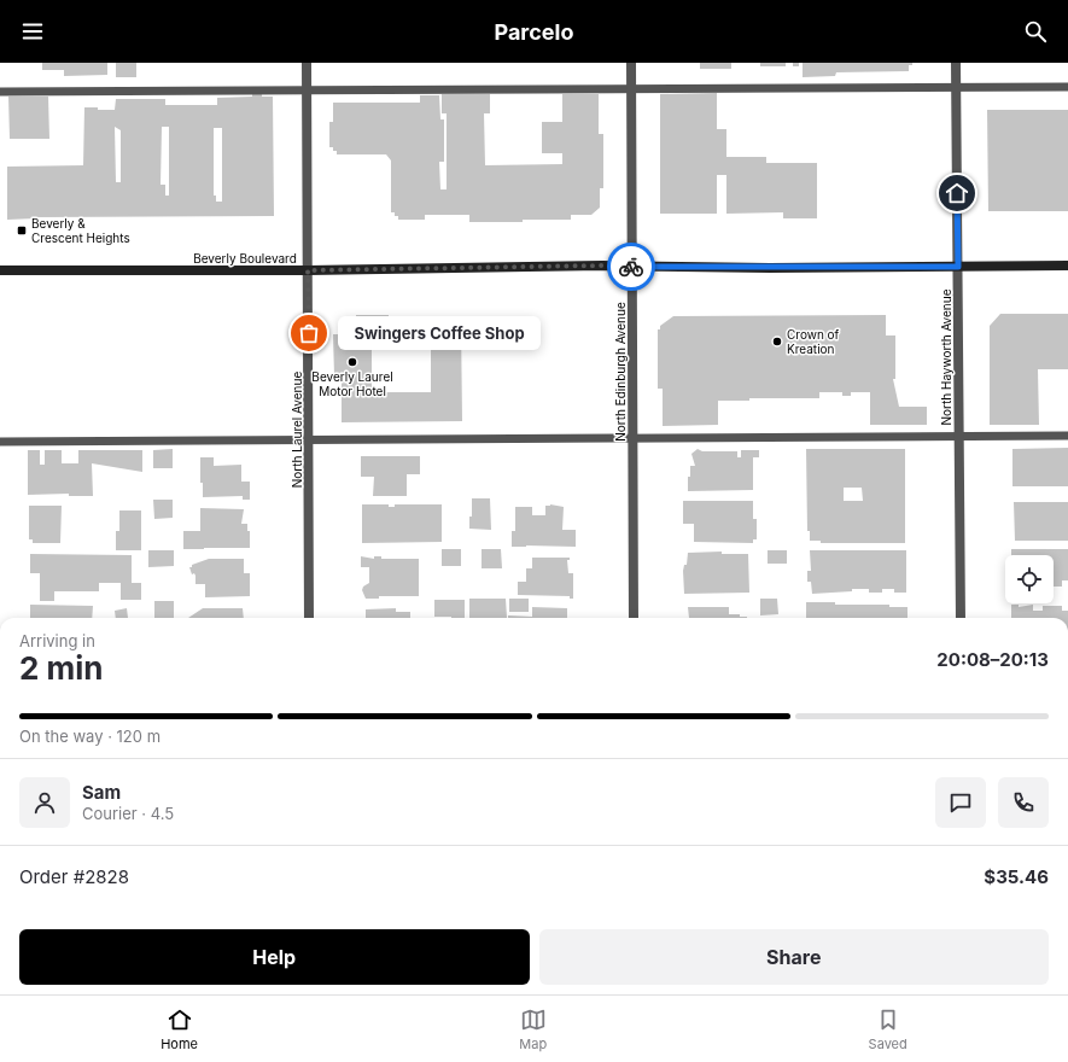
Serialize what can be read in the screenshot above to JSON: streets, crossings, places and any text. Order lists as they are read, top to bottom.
{
  "streets": {
    "main road": ["Beverly Boulevard"],
    "street": ["North Hayworth Avenue", "North Edinburgh Avenue", "North Laurel Avenue"]
  },
  "crossings": [
    ["Beverly Boulevard", "North Hayworth Avenue"],
    ["Beverly Boulevard", "North Edinburgh Avenue"],
    ["Beverly Boulevard", "North Laurel Avenue"]
  ],
  "places": {
    "transit": ["Beverly & Crescent Heights"],
    "other": ["Swingers Coffee Shop", "Crown of Kreation", "Beverly Laurel Motor Hotel"]
  },
  "page": {
    "header": "Parcelo",
    "bubble": "Swingers Coffee Shop",
    "heading": ["2 min", "Arriving in", "20:08–20:13"],
    "panel": [
      "Sam",
      "Courier · 4.5",
      "Order #2828",
      "$35.46"
    ],
    "bar": "On the way · 120 m",
    "buttons": ["Help", "Share"],
    "tabs": ["Home", "Map", "Saved"]
  }
}
